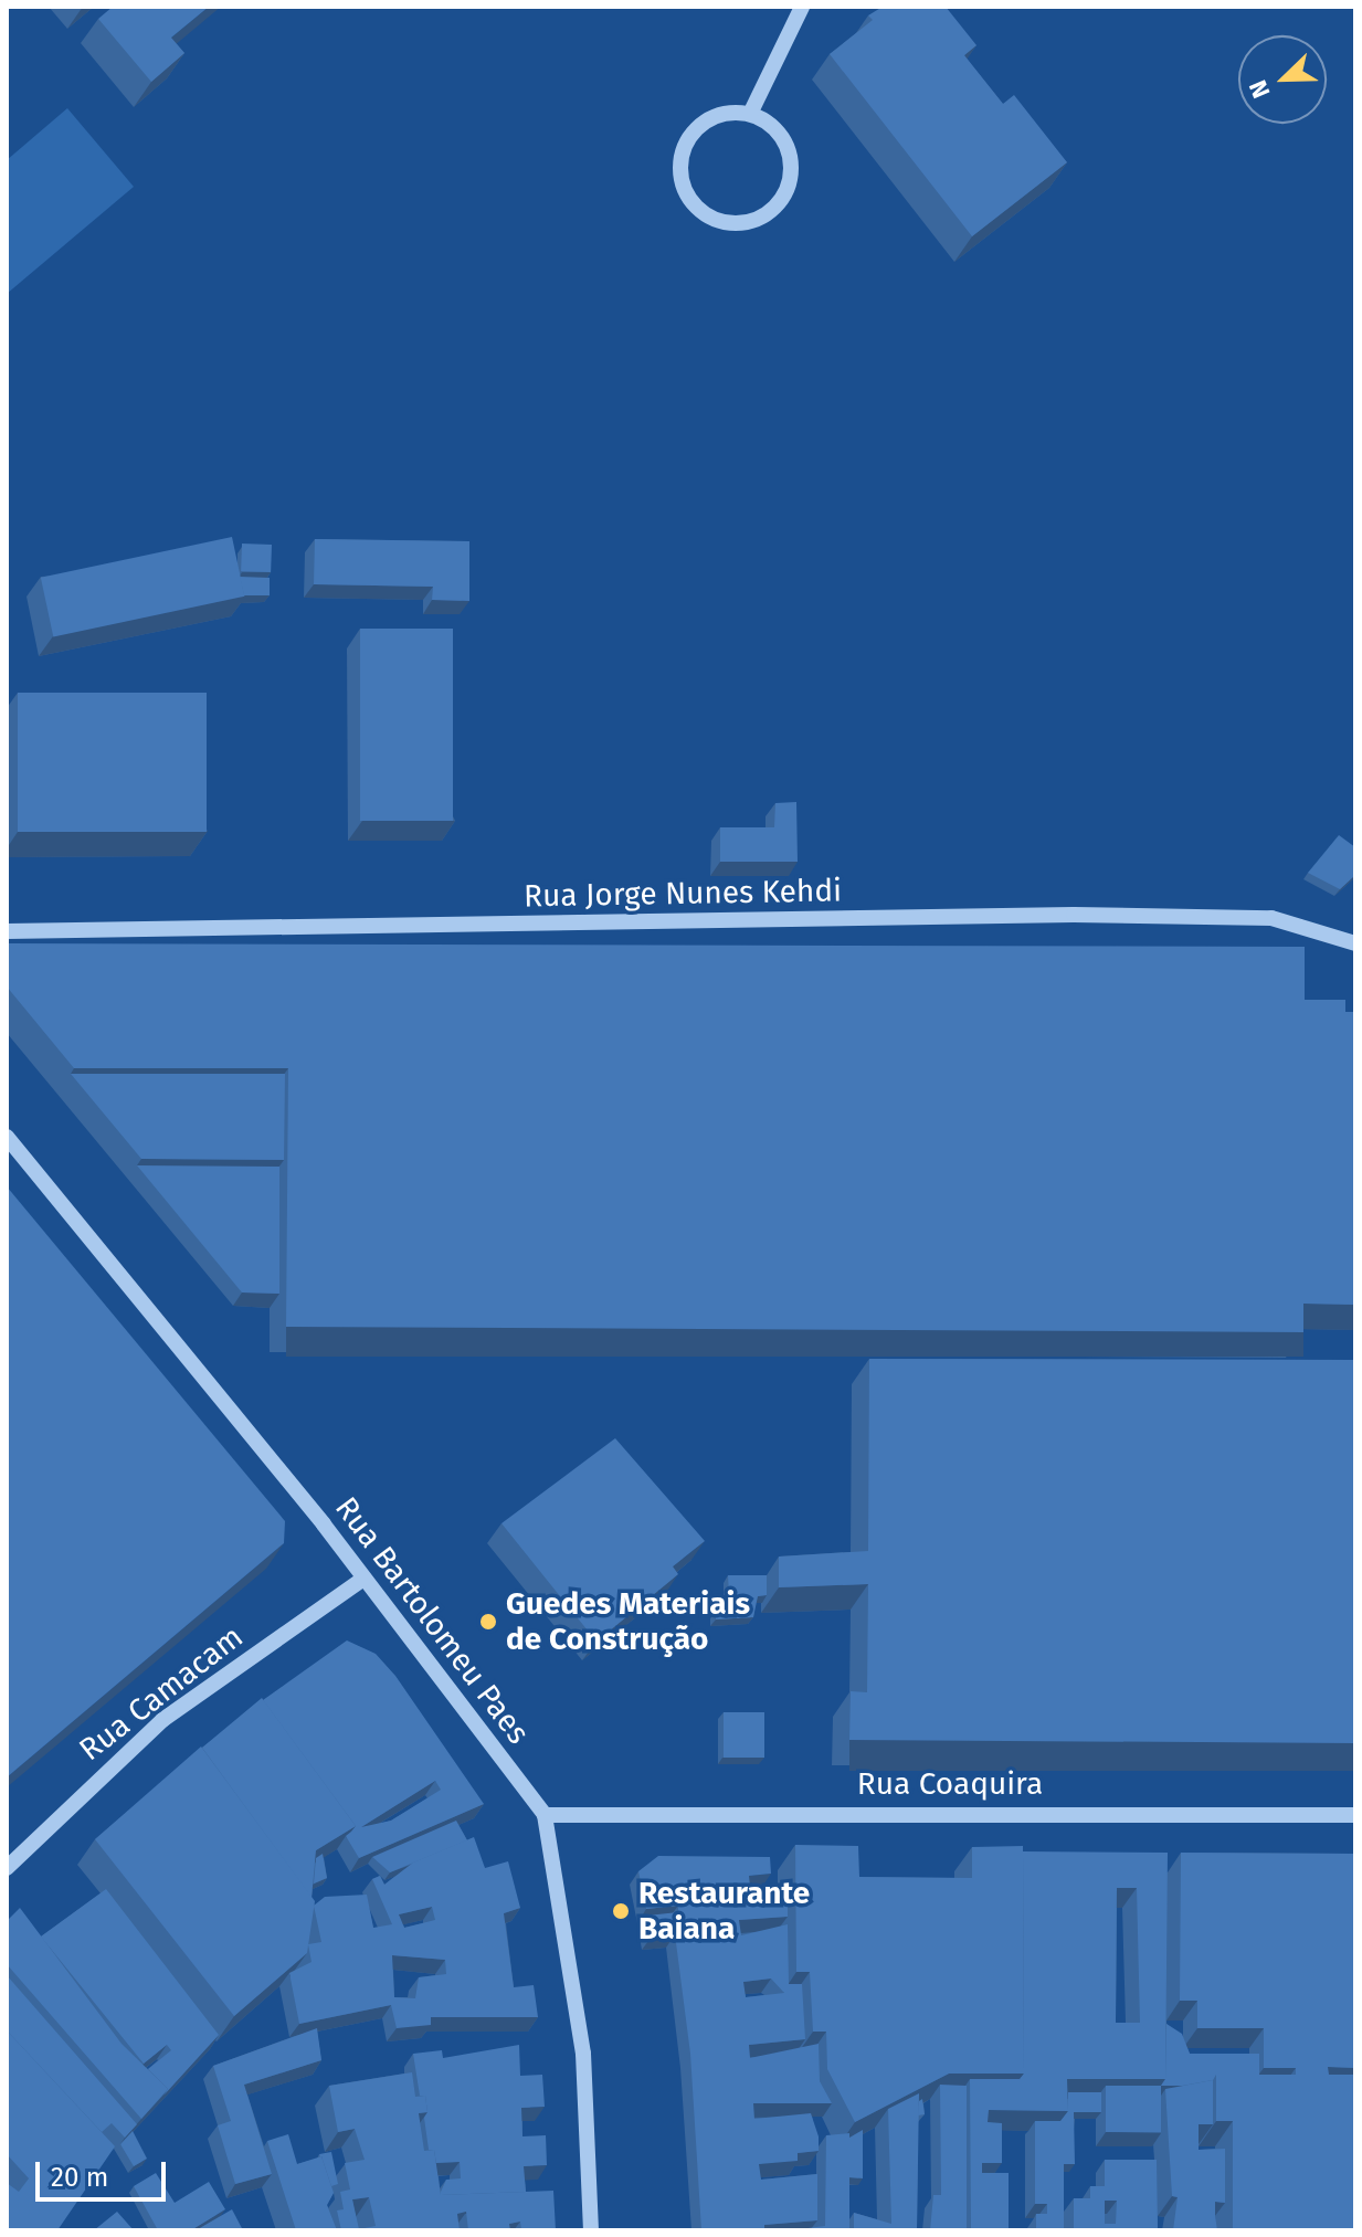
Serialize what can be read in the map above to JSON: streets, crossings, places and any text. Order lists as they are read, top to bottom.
{
  "streets": {
    "street": [
      "Rua Jorge Nunes Kehdi",
      "Rua Bartolomeu Paes",
      "Rua Camacam",
      "Rua Coaquira"
    ]
  },
  "crossings": [
    ["Rua Bartolomeu Paes", "Rua Camacam"],
    ["Rua Bartolomeu Paes", "Rua Coaquira"]
  ],
  "places": ["Guedes Materiais de Construção", "Restaurante Baiana"],
  "scale_bar": "20 m",
  "north": "bottom left"
}
